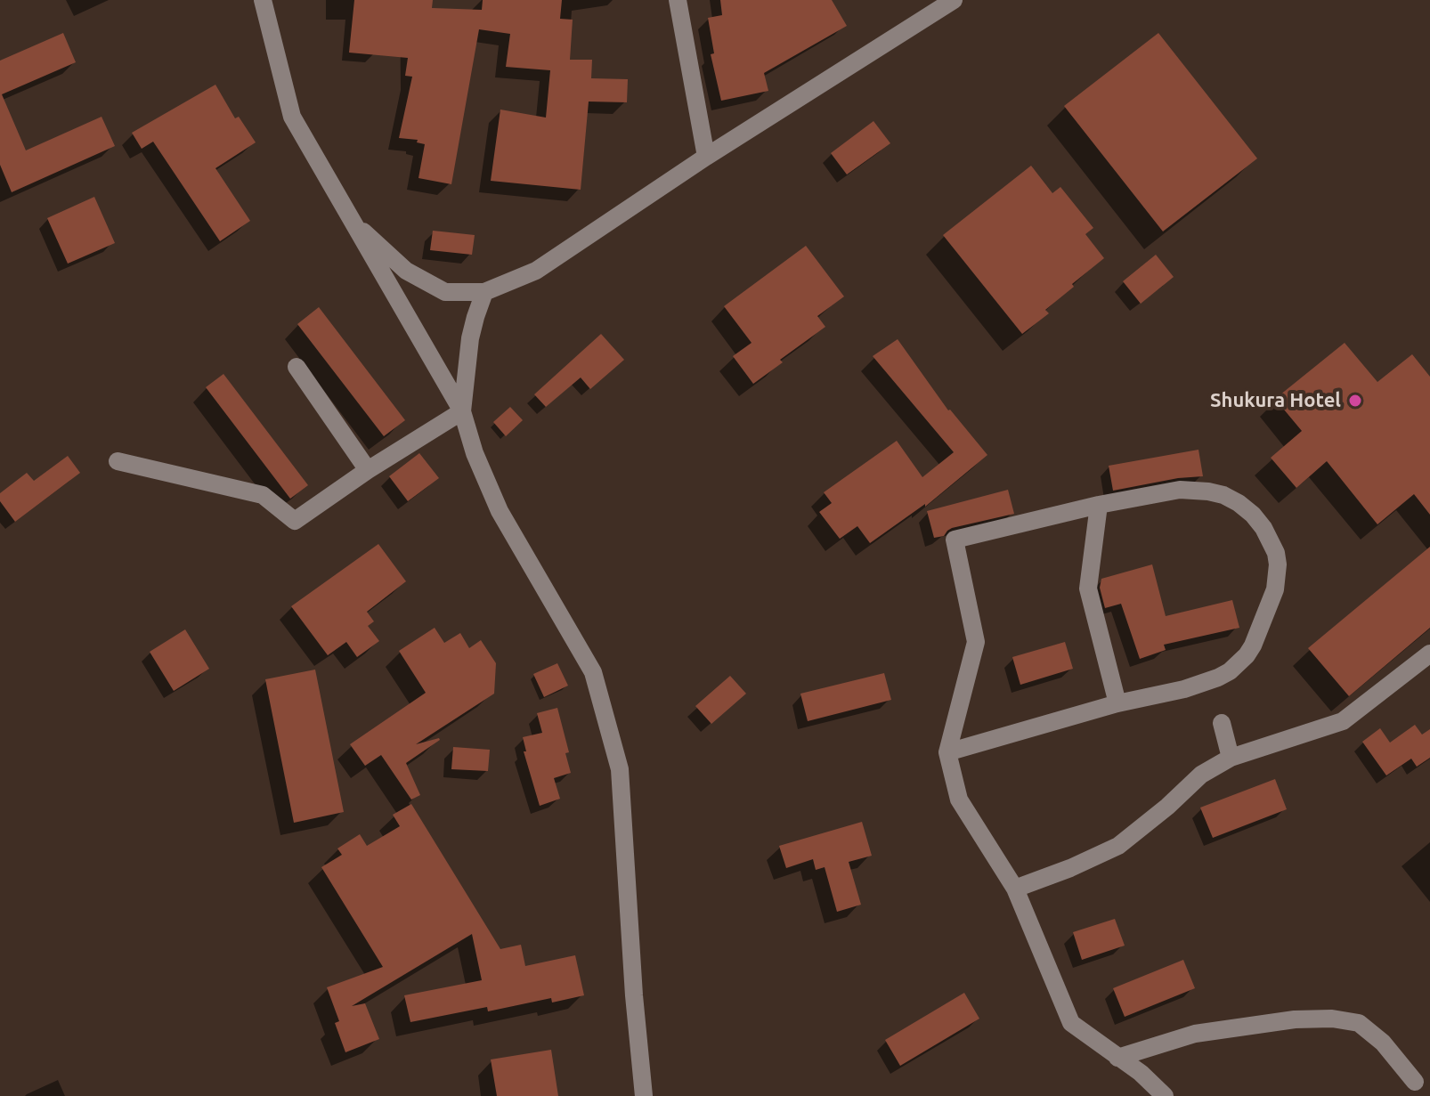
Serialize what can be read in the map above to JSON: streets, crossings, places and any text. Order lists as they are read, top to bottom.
{
  "places": ["Shukura Hotel"]
}
